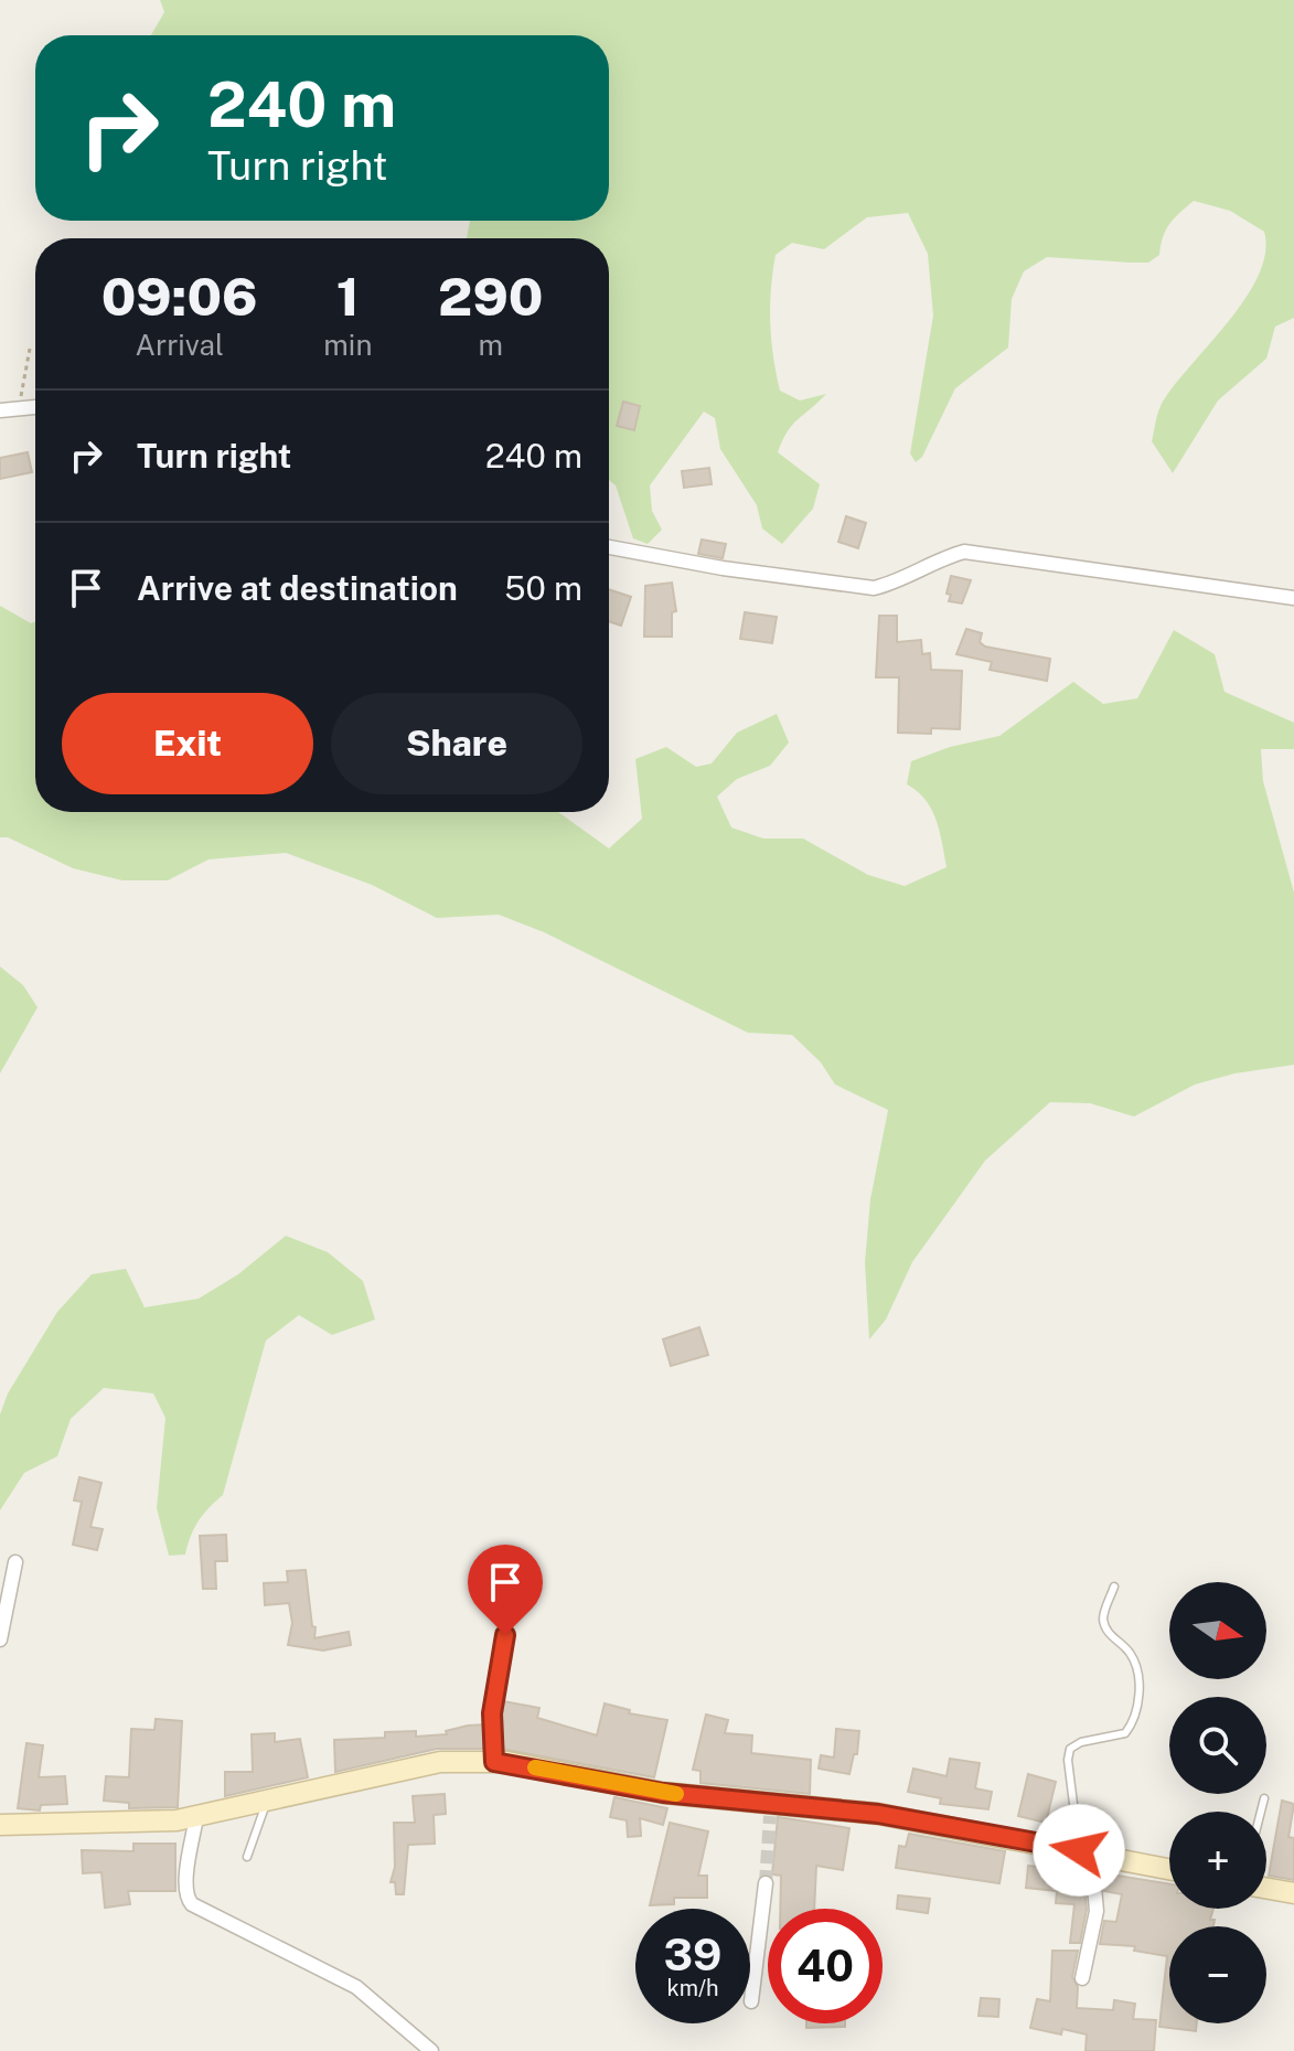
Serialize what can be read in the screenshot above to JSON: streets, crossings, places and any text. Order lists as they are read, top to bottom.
{
  "north": "right",
  "page": {
    "turn": ["240 m", "Turn right"],
    "eta": [
      "09:06",
      "Arrival",
      "1",
      "min",
      "290",
      "m"
    ],
    "list": [
      {
        "name": "Turn right",
        "value": "240 m"
      },
      {
        "name": "Arrive at destination",
        "value": "50 m"
      }
    ],
    "buttons": ["Exit", "Share"],
    "map_buttons": ["+", "−"],
    "speed": "39 km/h",
    "limit": "40"
  }
}
